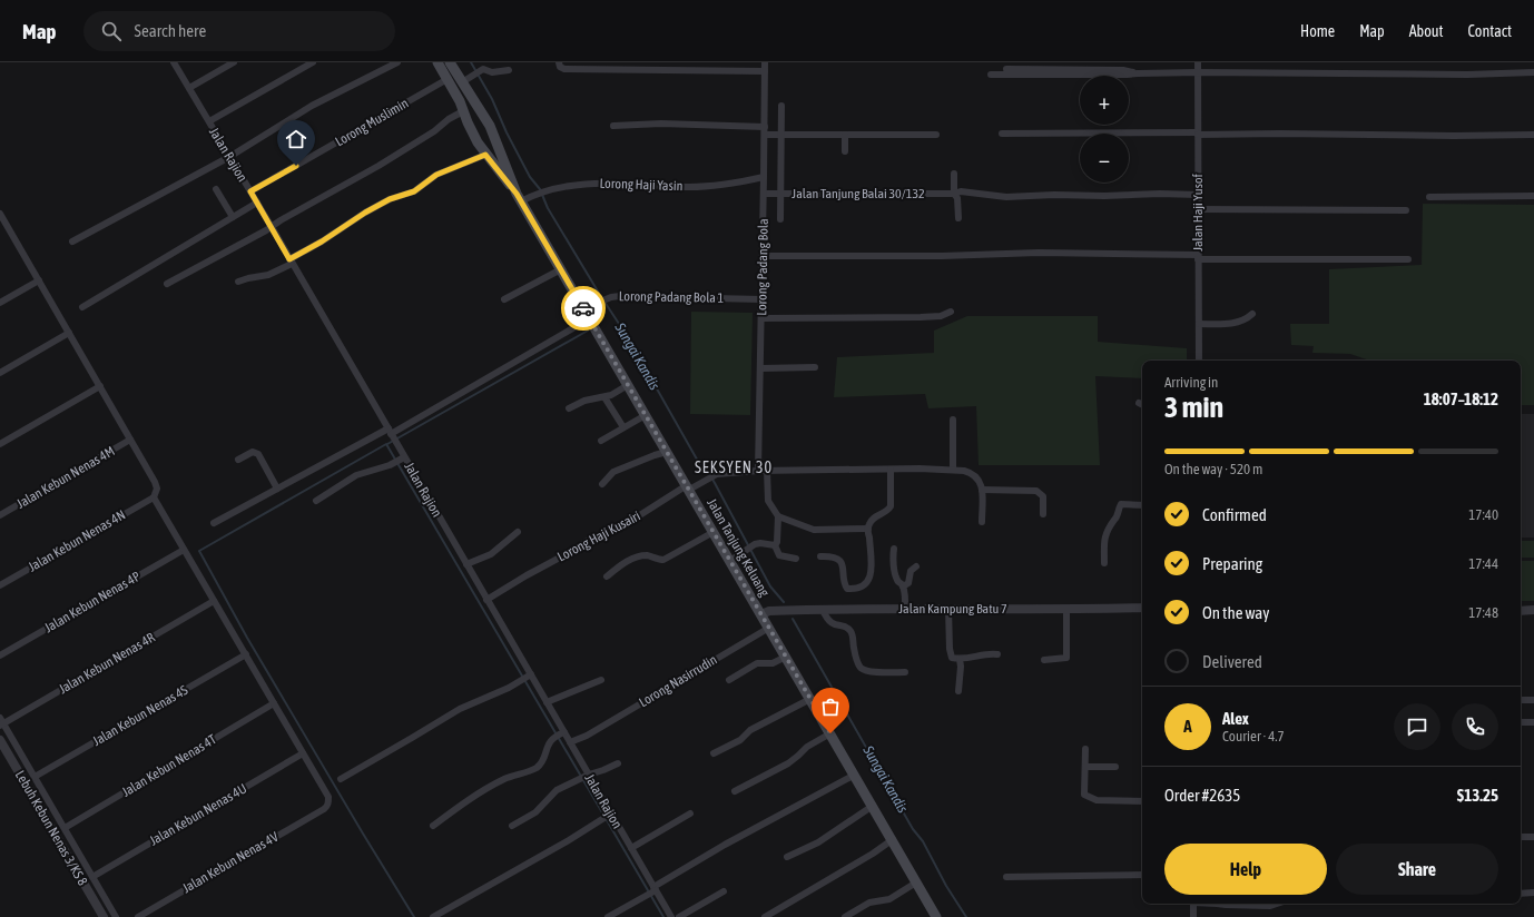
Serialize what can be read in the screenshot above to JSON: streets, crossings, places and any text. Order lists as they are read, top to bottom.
{
  "streets": {
    "main road": ["Jalan Tanjung Keluang"],
    "street": [
      "Lorong Muslimin",
      "Jalan Rajion",
      "Lorong Haji Yasin",
      "Jalan Tanjung Balai 30/132",
      "Jalan Haji Yusof",
      "Lorong Padang Bola",
      "Lorong Padang Bola 1",
      "Jalan Kebun Nenas 4M",
      "Lorong Haji Kusairi",
      "Jalan Kebun Nenas 4N",
      "Jalan Kebun Nenas 4P",
      "Jalan Kampung Batu 7",
      "Jalan Kebun Nenas 4R",
      "Lorong Nasirrudin",
      "Jalan Kebun Nenas 4S",
      "Jalan Kebun Nenas 4T",
      "Jalan Kebun Nenas 4U",
      "Lebuh Kebun Nenas 3/KS 8",
      "Jalan Kebun Nenas 4V"
    ]
  },
  "crossings": [
    ["Lorong Muslimin", "Jalan Rajion"],
    ["Lorong Muslimin", "Jalan Tanjung Keluang"],
    ["Jalan Rajion", "Lorong Haji Kusairi"],
    ["Jalan Rajion", "Lorong Nasirrudin"],
    ["Lorong Haji Yasin", "Lorong Padang Bola"],
    ["Lorong Haji Yasin", "Jalan Tanjung Keluang"],
    ["Jalan Tanjung Balai 30/132", "Jalan Haji Yusof"],
    ["Jalan Tanjung Balai 30/132", "Lorong Padang Bola"],
    ["Lorong Padang Bola", "Lorong Padang Bola 1"],
    ["Lorong Padang Bola", "Lorong Haji Kusairi"],
    ["Lorong Padang Bola 1", "Jalan Tanjung Keluang"],
    ["Lorong Haji Kusairi", "Jalan Tanjung Keluang"],
    ["Jalan Tanjung Keluang", "Jalan Kampung Batu 7"],
    ["Jalan Tanjung Keluang", "Lorong Nasirrudin"],
    ["Jalan Kebun Nenas 4U", "Jalan Kebun Nenas 4V"]
  ],
  "districts": ["SEKSYEN 30"],
  "water": ["Sungai Kandis"],
  "page": {
    "header": "Map",
    "search": "Search here",
    "nav": [
      "Home",
      "Map",
      "About",
      "Contact"
    ],
    "map_buttons": ["+", "−"],
    "heading": ["3 min", "Arriving in", "18:07–18:12"],
    "panel": [
      "Alex",
      "Courier · 4.7",
      "Order #2635",
      "$13.25"
    ],
    "bar": "On the way · 520 m",
    "list": [
      ["Confirmed", "17:40"],
      ["Preparing", "17:44"],
      ["On the way", "17:48"],
      "Delivered"
    ],
    "round": "A",
    "buttons": ["Help", "Share"]
  }
}
